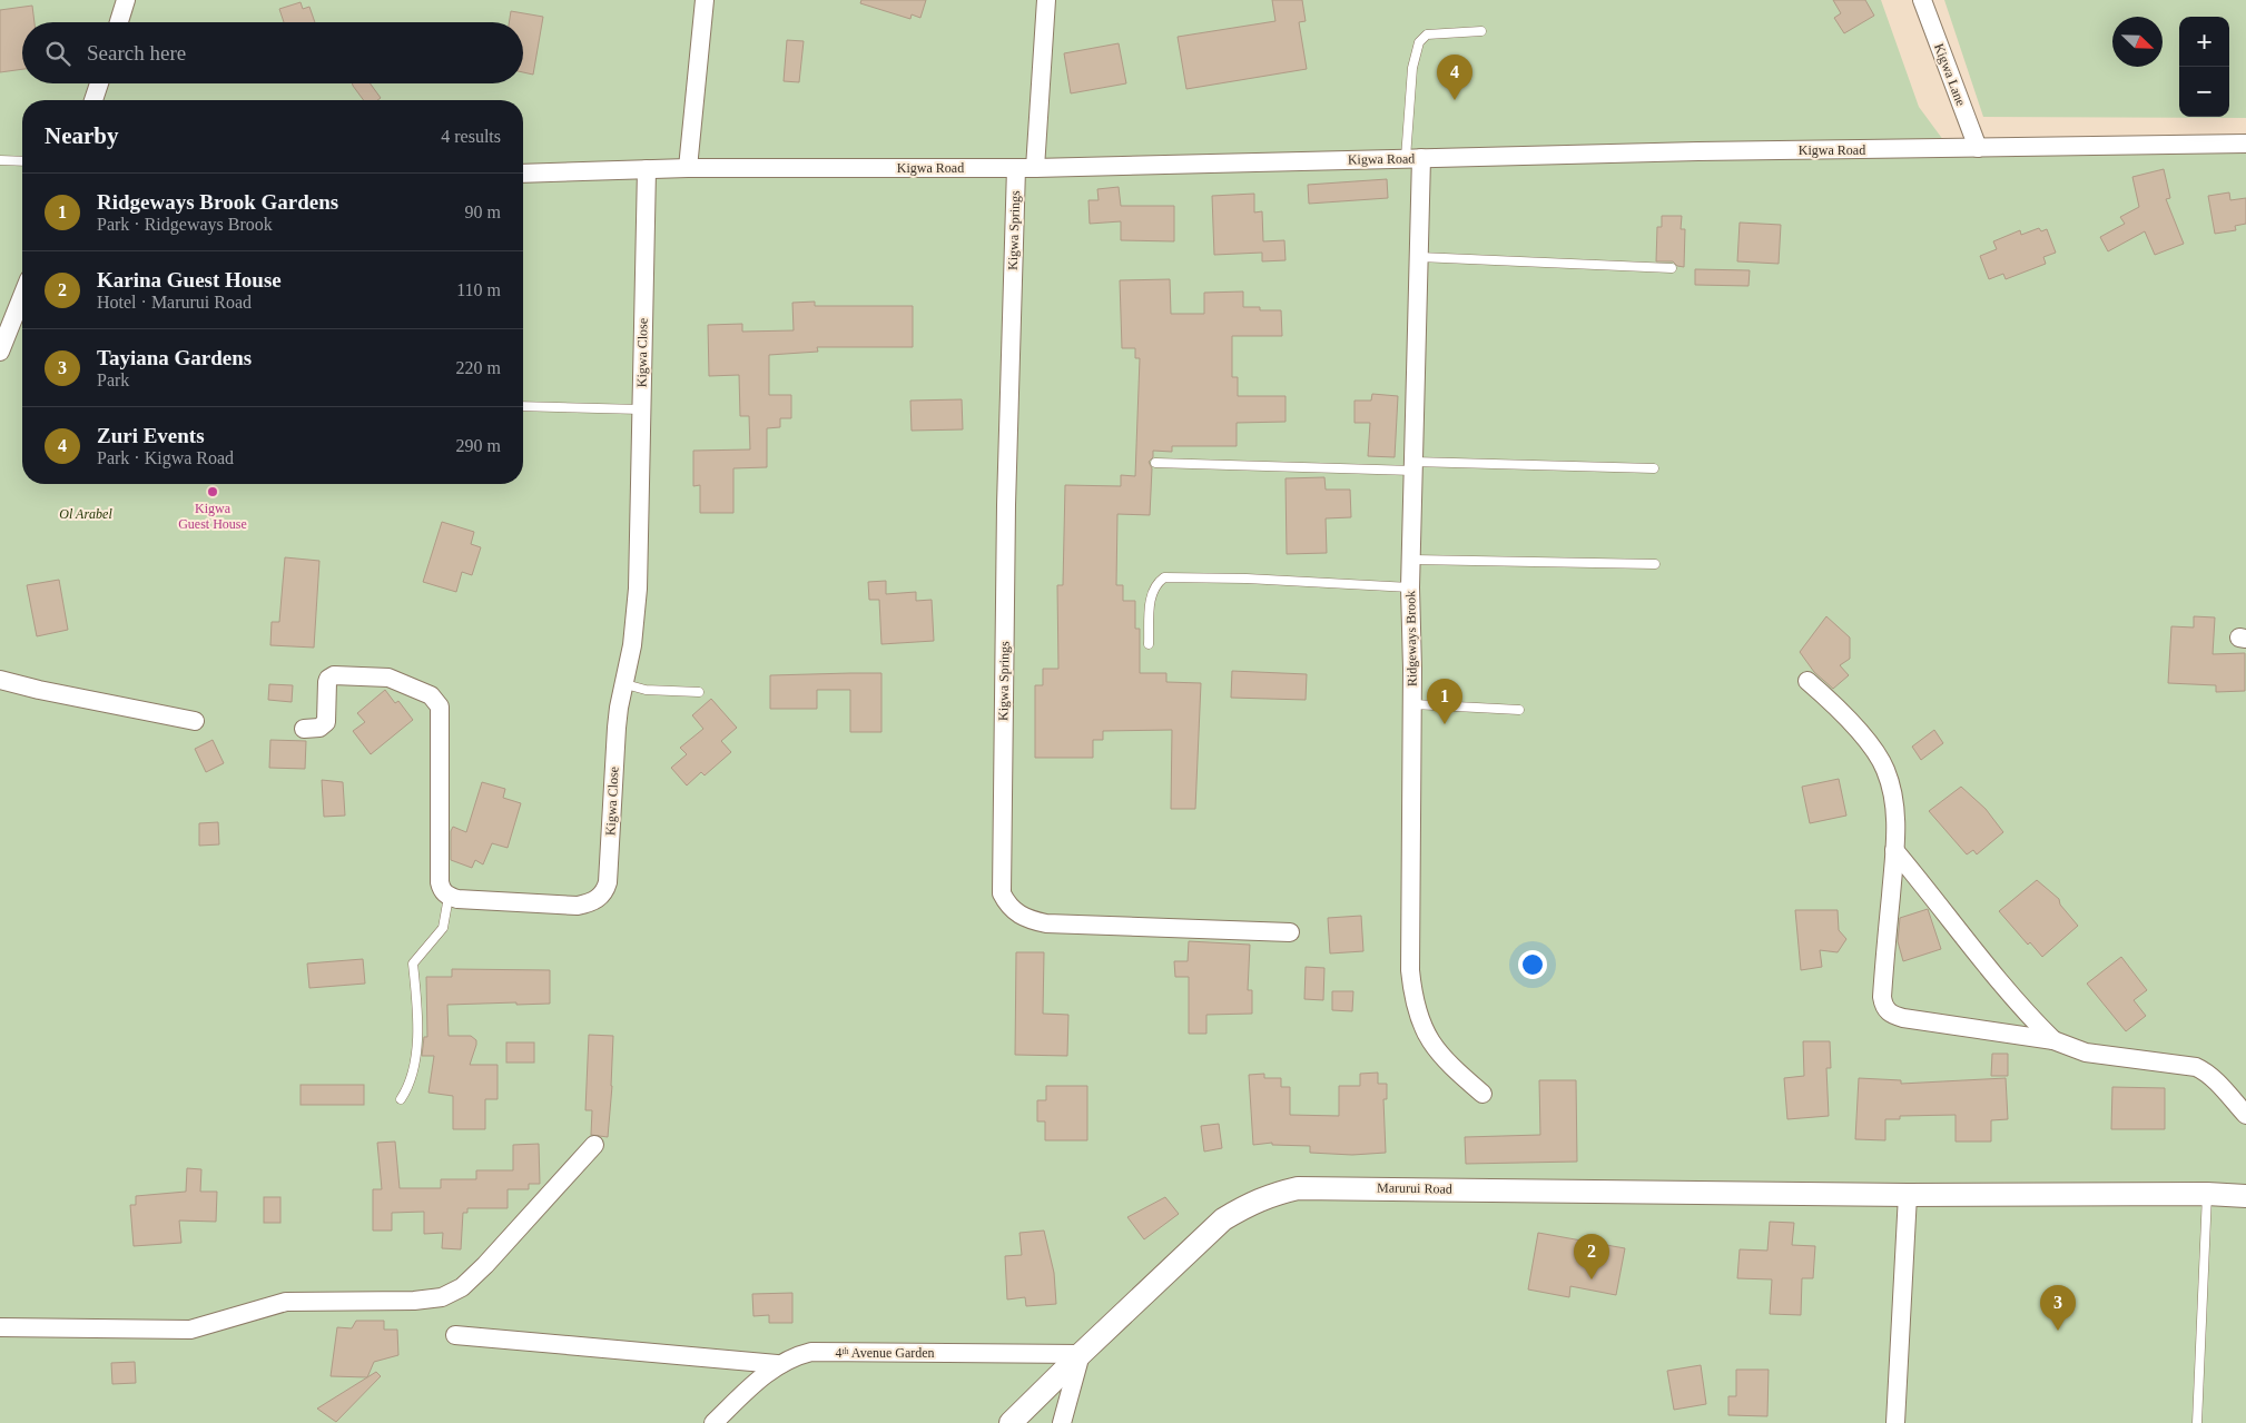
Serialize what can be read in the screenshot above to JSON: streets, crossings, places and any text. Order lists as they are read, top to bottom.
{
  "streets": {
    "street": [
      "Kigwa Lane",
      "Kigwa Road",
      "Kigwa Springs",
      "Kigwa Close",
      "Ridgeways Brook",
      "Marurui Road",
      "4ᵗʰ Avenue Garden"
    ]
  },
  "crossings": [
    ["Kigwa Lane", "Kigwa Road"],
    ["Kigwa Road", "Kigwa Springs"],
    ["Kigwa Road", "Kigwa Close"],
    ["Kigwa Road", "Ridgeways Brook"],
    ["Marurui Road", "4ᵗʰ Avenue Garden"]
  ],
  "parks": ["Ol Arabel"],
  "places": ["Kigwa Guest House"],
  "north": "bottom right",
  "page": {
    "map_buttons": ["+", "−"],
    "search": "Search here",
    "pins": [
      "4",
      "1",
      "2",
      "3"
    ],
    "heading": ["Nearby", "4 results"],
    "list": [
      {
        "mark": "1",
        "name": "Ridgeways Brook Gardens",
        "note": "Park · Ridgeways Brook",
        "value": "90 m"
      },
      {
        "mark": "2",
        "name": "Karina Guest House",
        "note": "Hotel · Marurui Road",
        "value": "110 m"
      },
      {
        "mark": "3",
        "name": "Tayiana Gardens",
        "note": "Park",
        "value": "220 m"
      },
      {
        "mark": "4",
        "name": "Zuri Events",
        "note": "Park · Kigwa Road",
        "value": "290 m"
      }
    ]
  }
}
